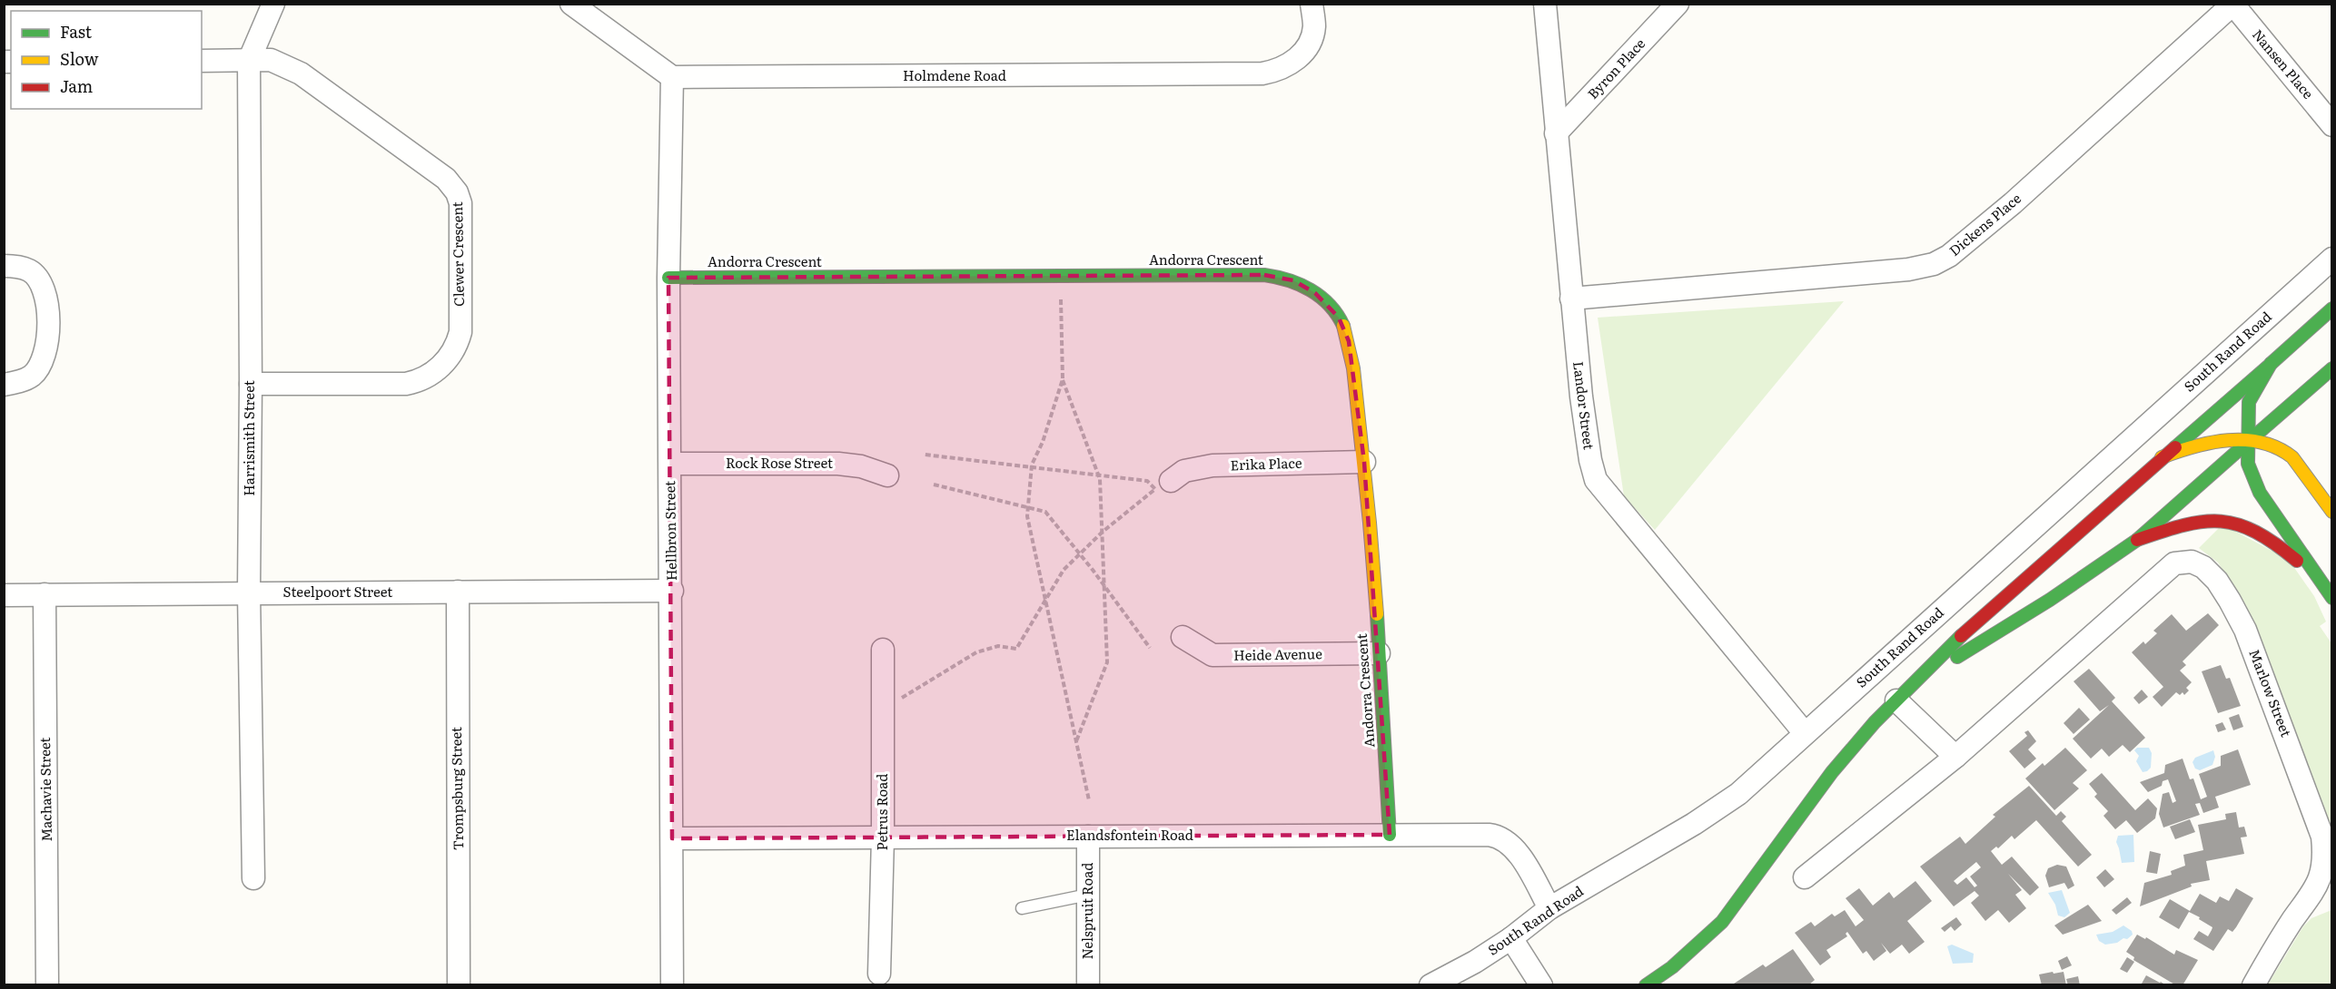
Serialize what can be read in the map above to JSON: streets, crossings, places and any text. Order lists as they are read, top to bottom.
{
  "streets": {
    "main road": ["Andorra Crescent"],
    "street": [
      "Nansen Place",
      "Byron Place",
      "Holmdene Road",
      "Dickens Place",
      "Clewer Crescent",
      "South Rand Road",
      "Landor Street",
      "Harrismith Street",
      "Rock Rose Street",
      "Erika Place",
      "Hellbron Street",
      "Steelpoort Street",
      "Heide Avenue",
      "Marlow Street",
      "Trompsburg Street",
      "Machavie Street",
      "Petrus Road",
      "Elandsfontein Road",
      "Nelspruit Road"
    ]
  },
  "crossings": [
    ["Nansen Place", "Dickens Place"],
    ["Byron Place", "Landor Street"],
    ["Holmdene Road", "Hellbron Street"],
    ["Dickens Place", "Landor Street"],
    ["Clewer Crescent", "Harrismith Street"],
    ["Andorra Crescent", "Erika Place"],
    ["Andorra Crescent", "Hellbron Street"],
    ["Andorra Crescent", "Heide Avenue"],
    ["Andorra Crescent", "Elandsfontein Road"],
    ["South Rand Road", "Landor Street"],
    ["South Rand Road", "Elandsfontein Road"],
    ["Harrismith Street", "Steelpoort Street"],
    ["Rock Rose Street", "Hellbron Street"],
    ["Hellbron Street", "Steelpoort Street"],
    ["Hellbron Street", "Elandsfontein Road"],
    ["Steelpoort Street", "Trompsburg Street"],
    ["Steelpoort Street", "Machavie Street"],
    ["Petrus Road", "Elandsfontein Road"],
    ["Elandsfontein Road", "Nelspruit Road"]
  ],
  "legend": ["Fast", "Slow", "Jam"]
}
